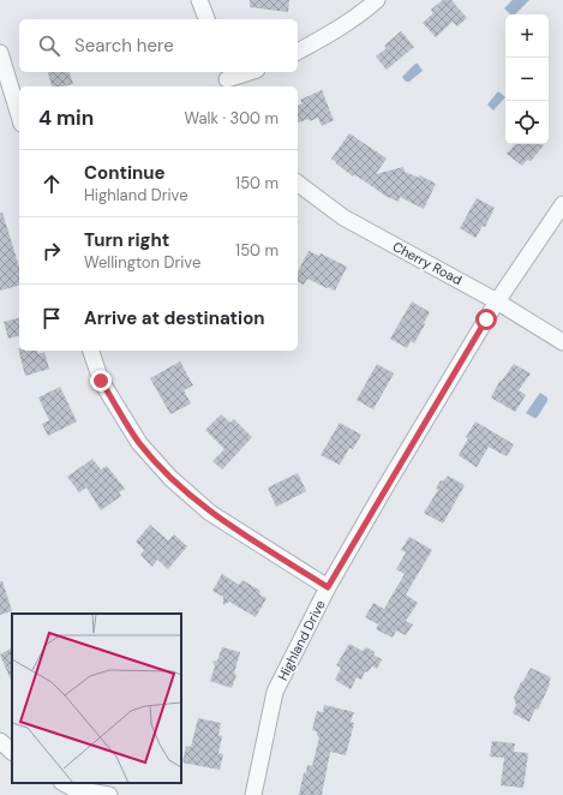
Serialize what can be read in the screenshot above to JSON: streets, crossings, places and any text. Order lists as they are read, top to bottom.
{
  "streets": {
    "street": ["Cherry Road", "Highland Drive"]
  },
  "crossings": [
    ["Cherry Road", "Highland Drive"]
  ],
  "page": {
    "map_buttons": ["+", "−"],
    "search": "Search here",
    "heading": ["4 min", "Walk · 300 m"],
    "list": [
      ["Continue", "Highland Drive", "150 m"],
      ["Turn right", "Wellington Drive", "150 m"],
      "Arrive at destination"
    ]
  }
}
